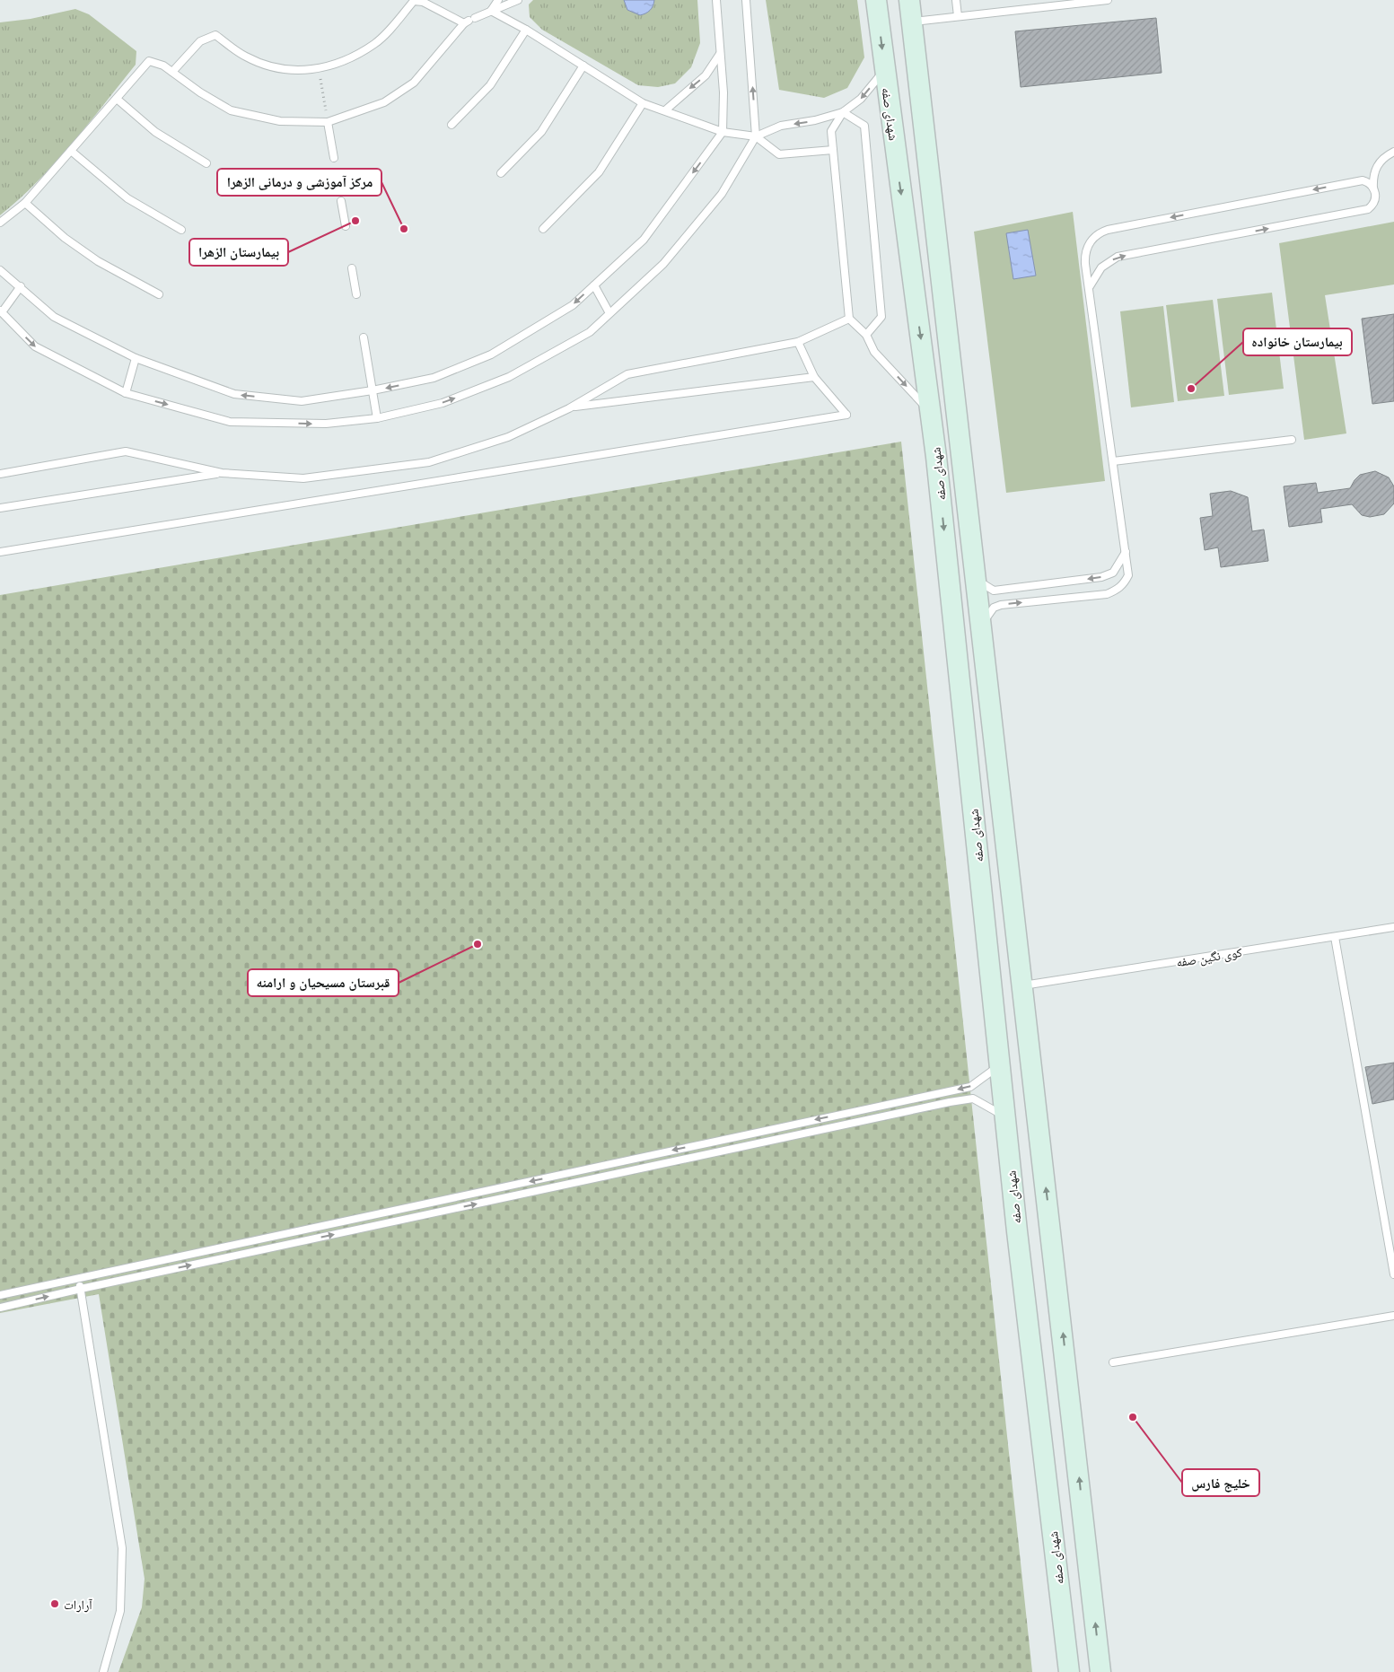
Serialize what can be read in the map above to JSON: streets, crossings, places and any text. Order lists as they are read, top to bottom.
{
  "streets": {
    "main road": ["شهدای صفه"],
    "lane": ["کوی نگین صفه"]
  },
  "places": [
    "بیمارستان الزهرا",
    "مرکز آموزشی و درمانی الزهرا",
    "بیمارستان خانواده",
    "قبرستان مسیحیان و ارامنه",
    "خلیج فارس",
    "آرارات"
  ]
}
